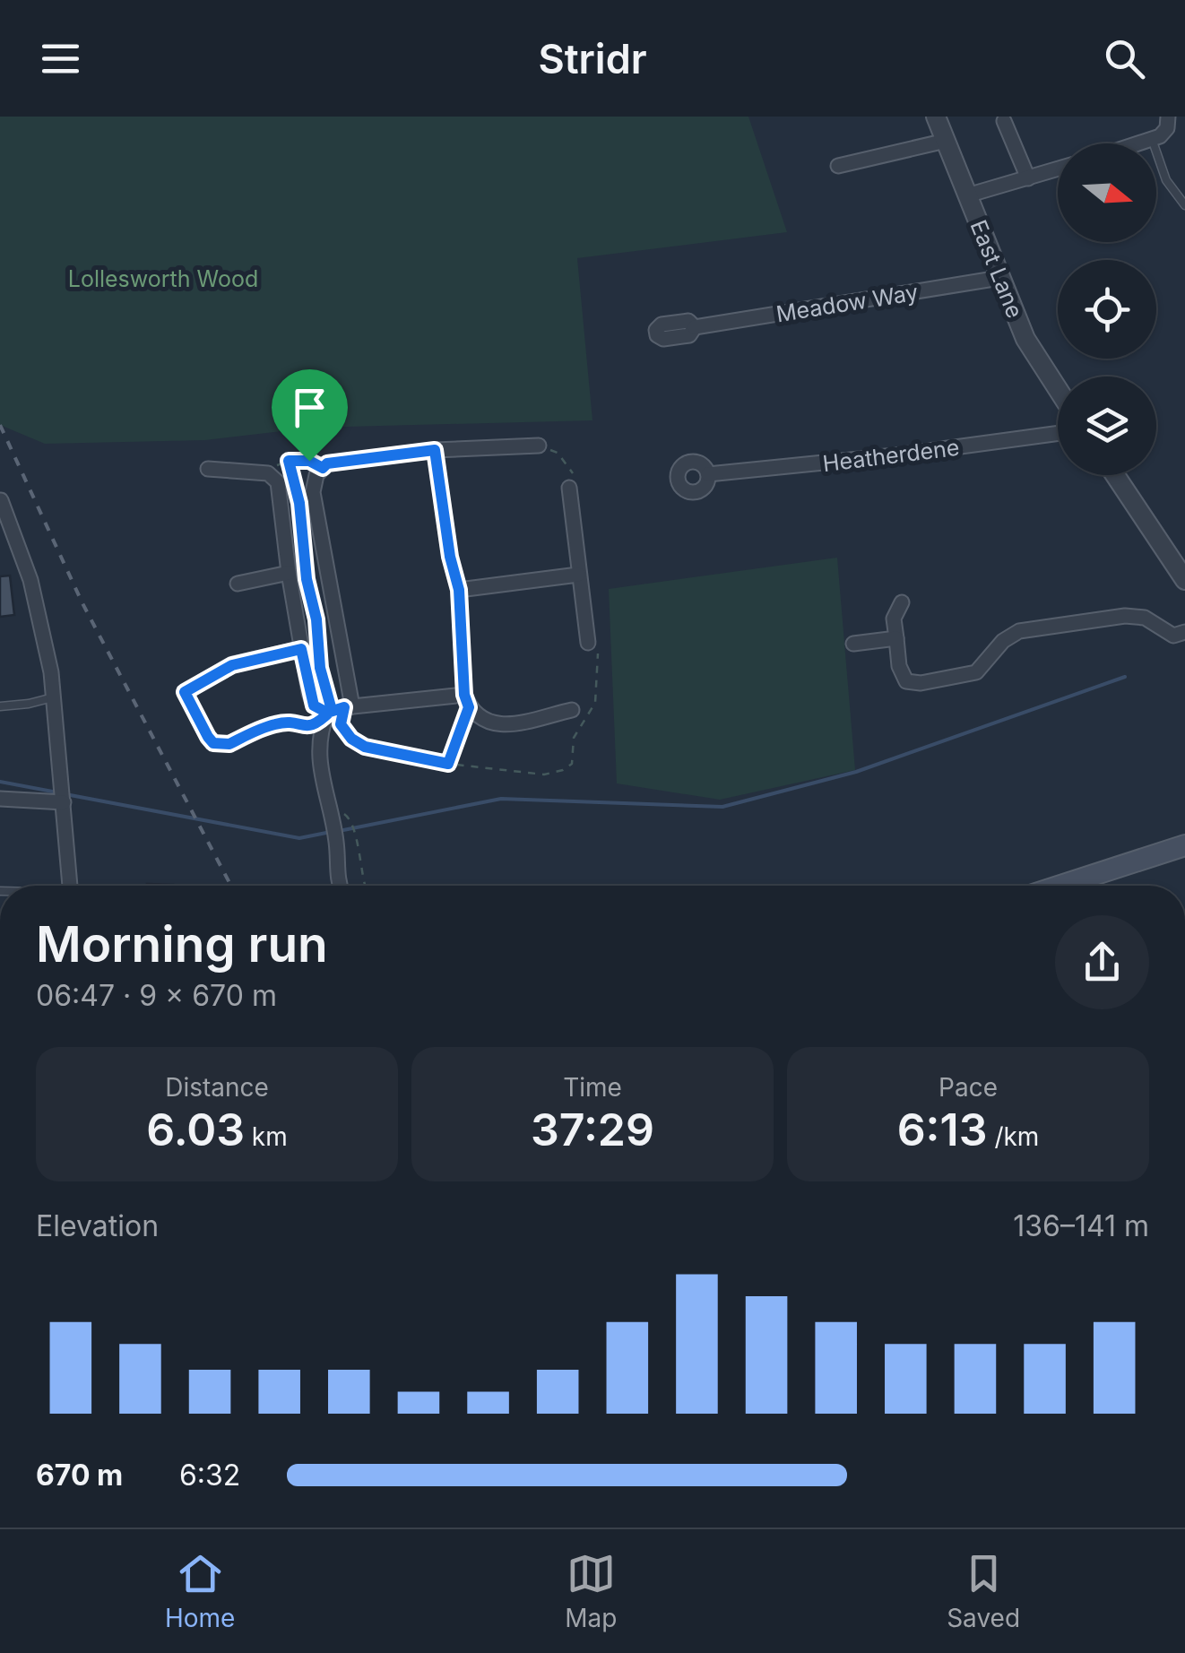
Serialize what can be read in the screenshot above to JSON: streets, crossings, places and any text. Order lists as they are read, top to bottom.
{
  "streets": {
    "street": ["East Lane", "Meadow Way", "Heatherdene"]
  },
  "crossings": [
    ["East Lane", "Meadow Way"]
  ],
  "parks": ["Lollesworth Wood"],
  "north": "right",
  "page": {
    "header": "Stridr",
    "heading": ["Morning run", "06:47 · 9 × 670 m"],
    "stats": [
      ["Distance", "6.03 km"],
      ["Time", "37:29"],
      ["Pace", "6:13 /km"]
    ],
    "chart": ["Elevation", "136–141 m"],
    "list": [
      {
        "name": "670 m",
        "note": "6:32"
      }
    ],
    "tabs": ["Home", "Map", "Saved"]
  }
}
